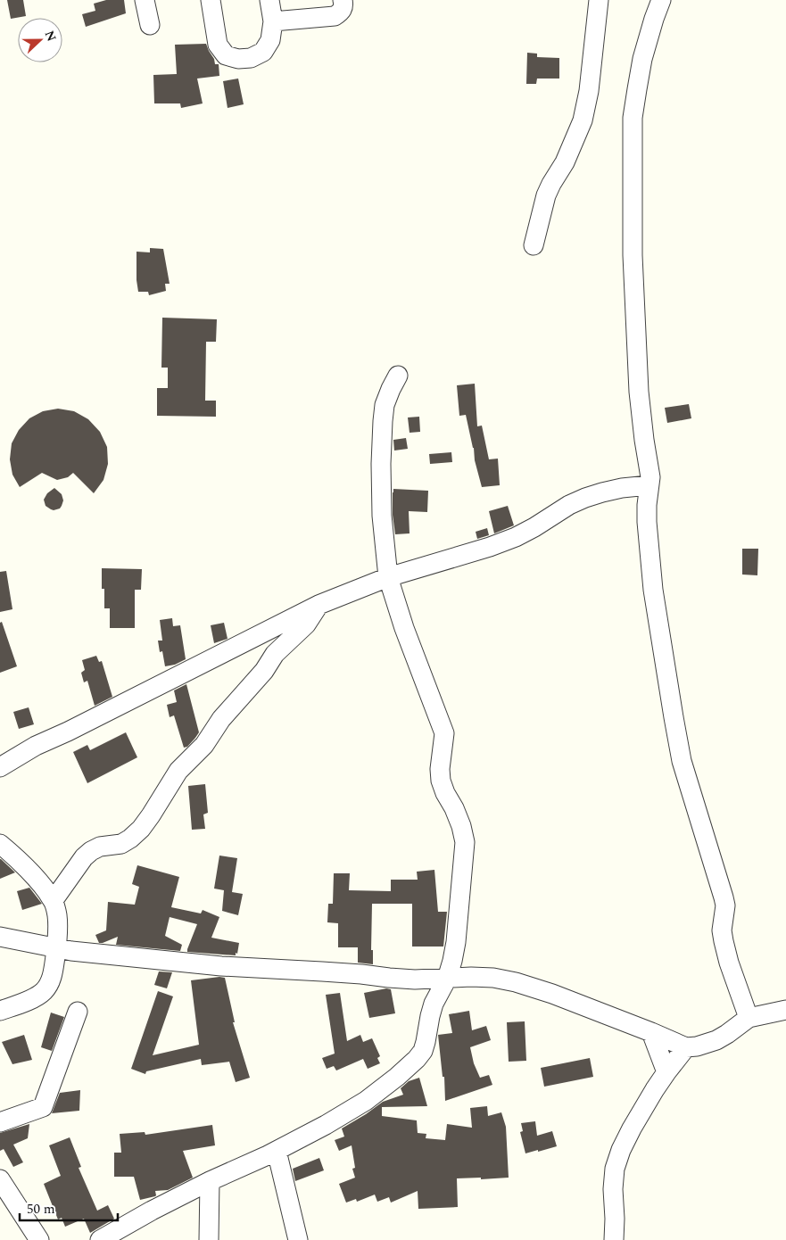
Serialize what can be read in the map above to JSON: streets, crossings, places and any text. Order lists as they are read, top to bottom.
{
  "scale_bar": "50 m",
  "north": "right"
}
